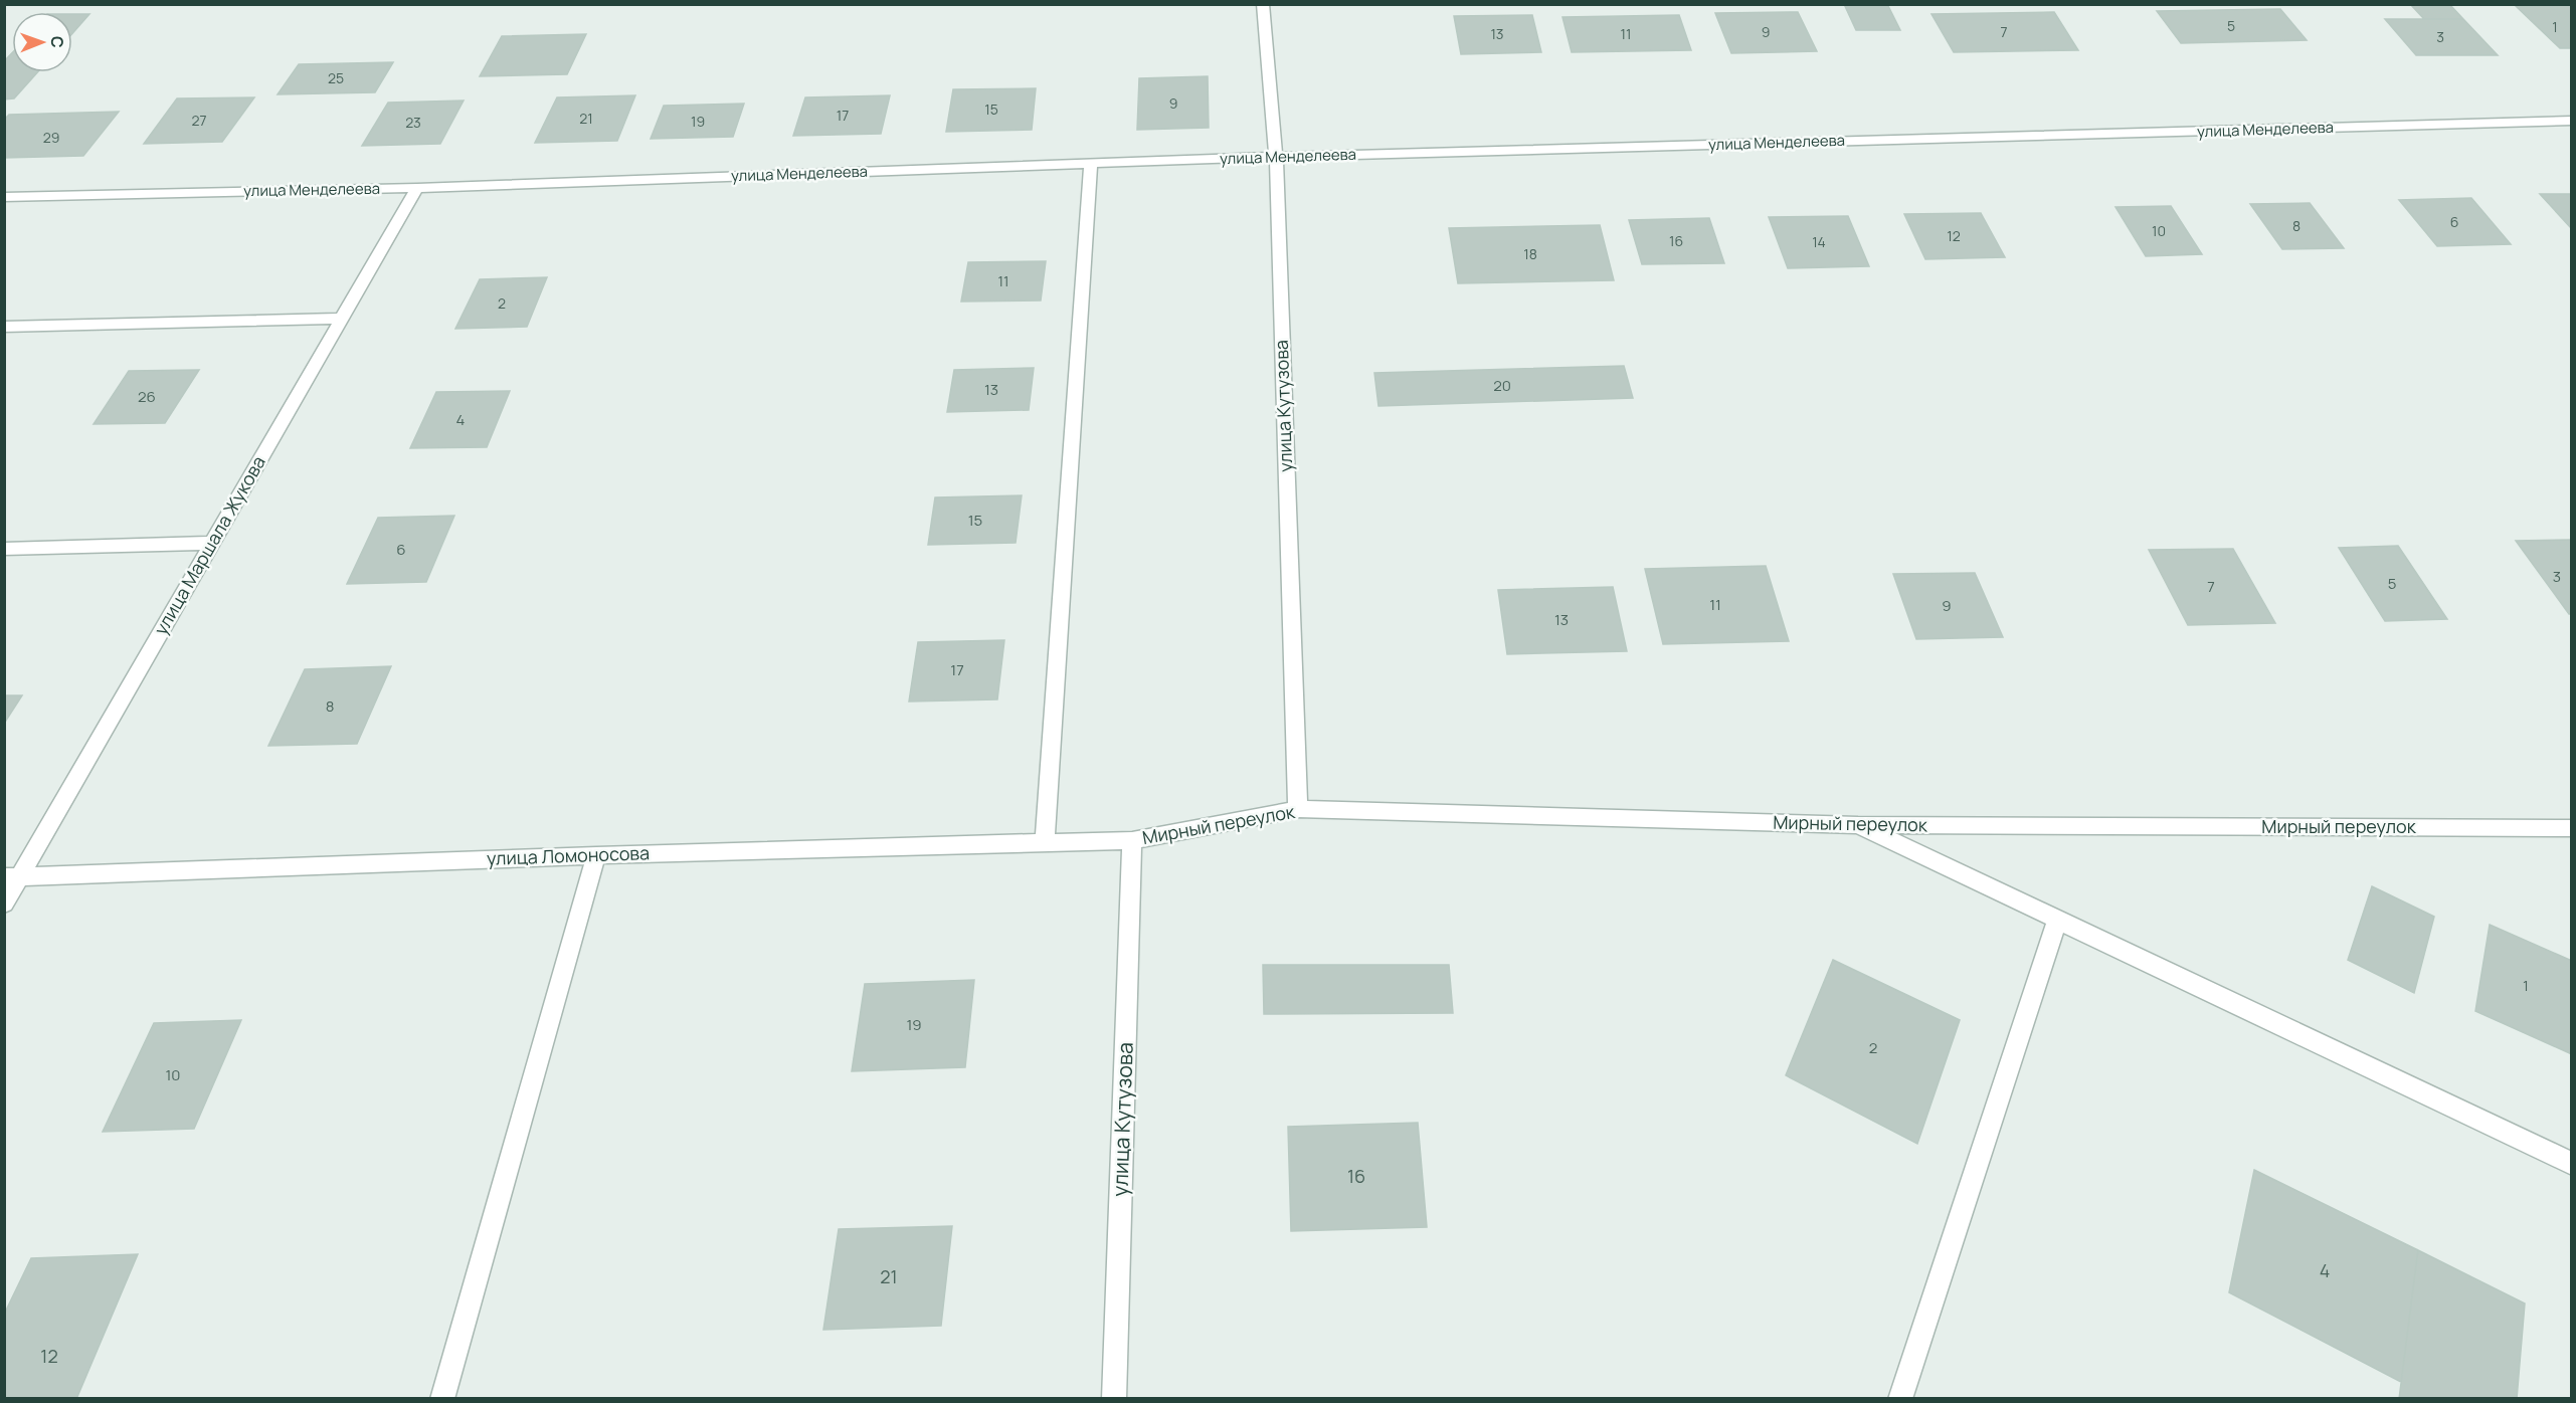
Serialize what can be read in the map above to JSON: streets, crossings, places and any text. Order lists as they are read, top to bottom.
{
  "streets": {
    "street": [
      "улица Менделеева",
      "улица Кутузова",
      "улица Маршала Жукова",
      "Мирный переулок",
      "улица Ломоносова"
    ]
  },
  "crossings": [
    ["улица Менделеева", "улица Кутузова"],
    ["улица Менделеева", "улица Маршала Жукова"],
    ["улица Кутузова", "Мирный переулок"],
    ["улица Кутузова", "улица Ломоносова"],
    ["улица Маршала Жукова", "улица Ломоносова"],
    ["Мирный переулок", "улица Ломоносова"]
  ],
  "house_numbers": [
    "5",
    "1",
    "9",
    "7",
    "13",
    "11",
    "3",
    "25",
    "9",
    "15",
    "17",
    "21",
    "27",
    "19",
    "23",
    "29",
    "6",
    "8",
    "10",
    "12",
    "16",
    "14",
    "18",
    "11",
    "2",
    "20",
    "13",
    "26",
    "4",
    "15",
    "6",
    "3",
    "5",
    "7",
    "11",
    "9",
    "13",
    "17",
    "8",
    "1",
    "19",
    "2",
    "10",
    "16",
    "4",
    "21",
    "12"
  ],
  "north": "right"
}
